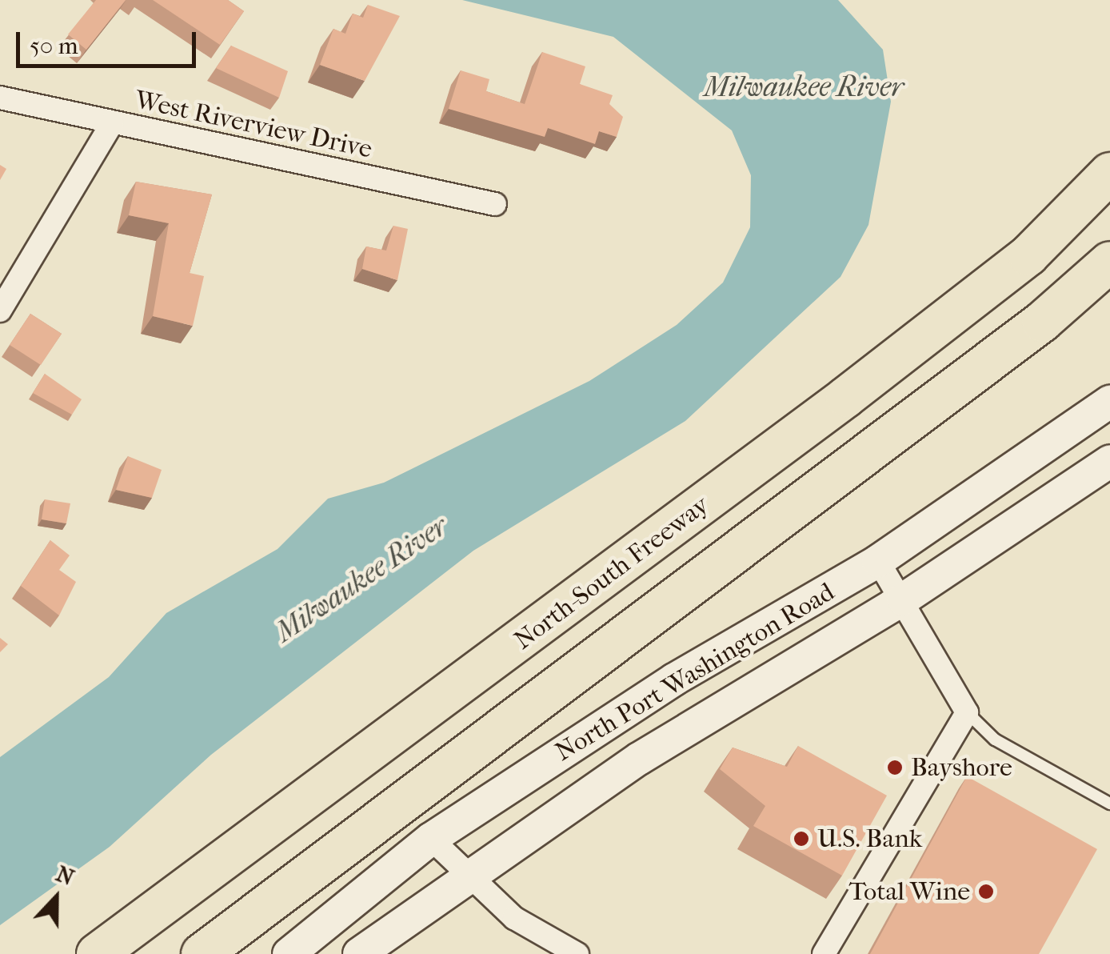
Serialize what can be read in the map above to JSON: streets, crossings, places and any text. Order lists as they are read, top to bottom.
{
  "streets": {
    "highway": ["North-South Freeway"],
    "main road": ["North Port Washington Road"],
    "street": ["West Riverview Drive"]
  },
  "water": ["Milwaukee River"],
  "places": ["Bayshore", "U.S. Bank", "Total Wine"],
  "scale_bar": "50 m",
  "north": "top"
}
